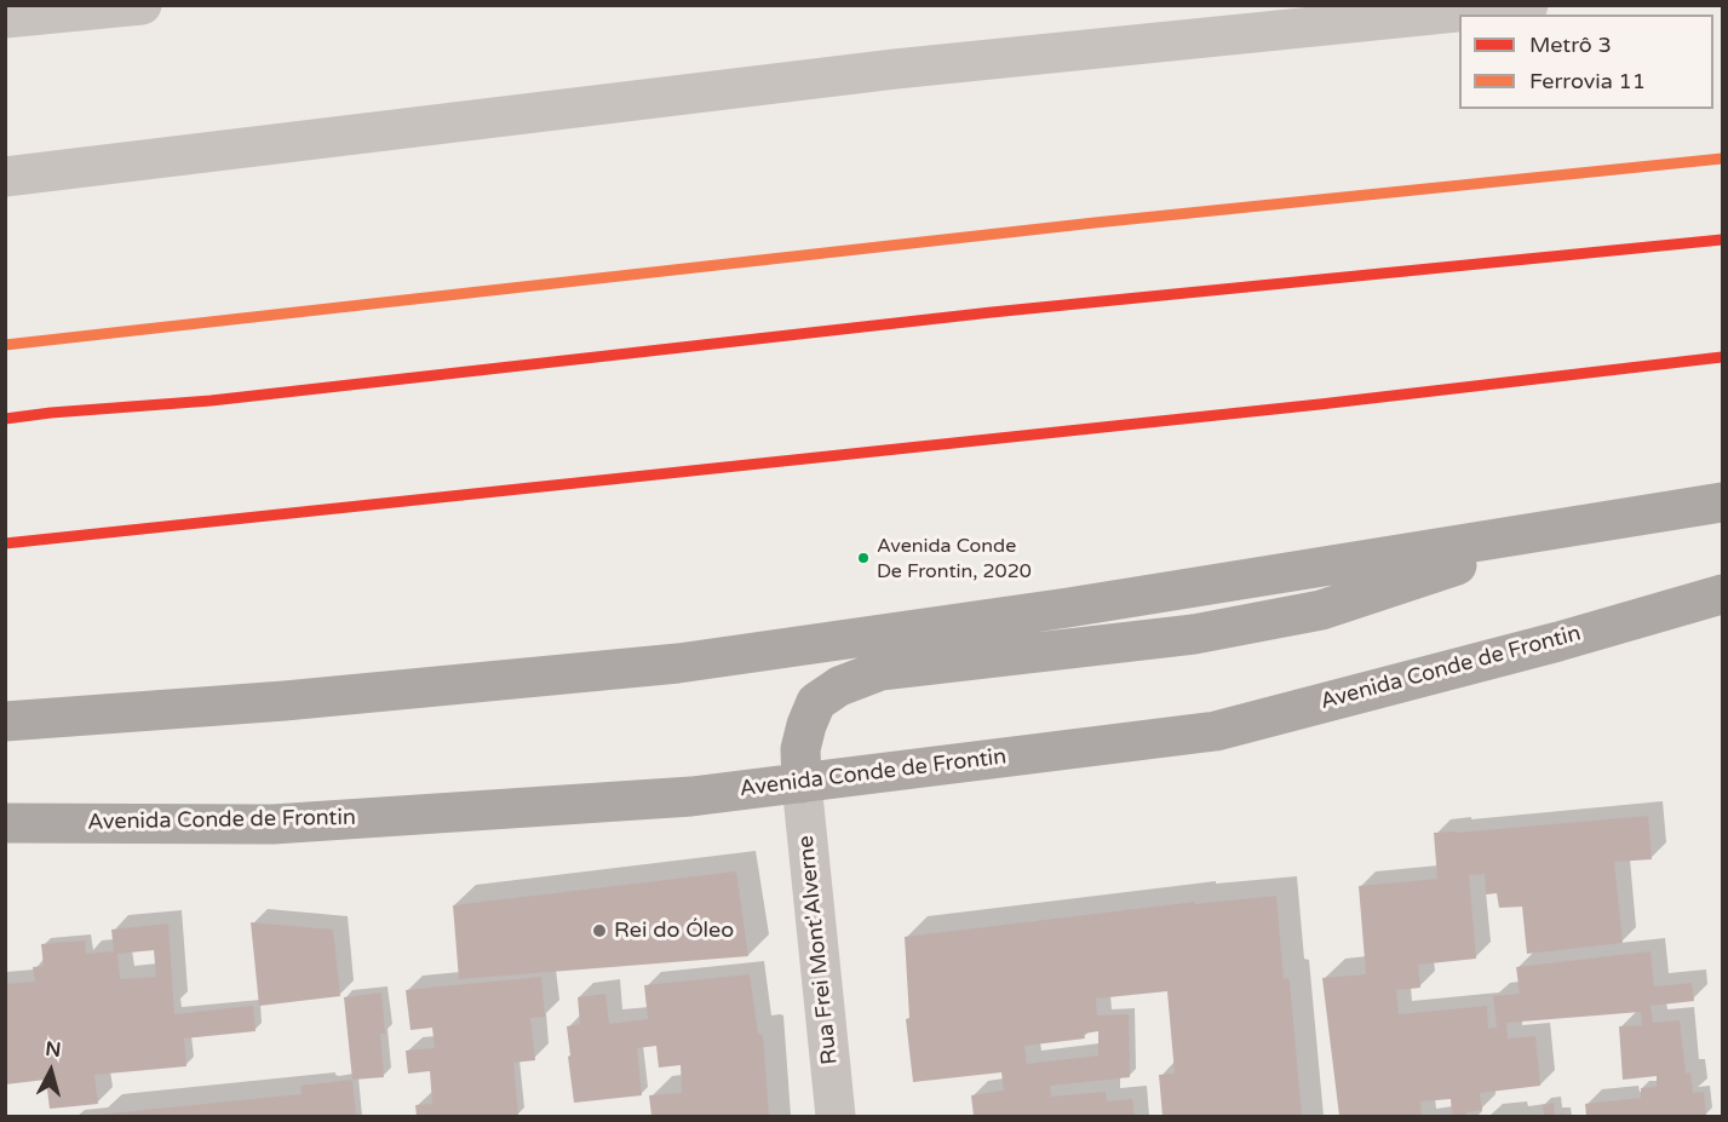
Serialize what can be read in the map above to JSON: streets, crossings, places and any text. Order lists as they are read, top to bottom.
{
  "streets": {
    "highway": ["Avenida Conde de Frontin"],
    "street": ["Rua Frei Mont'Alverne"]
  },
  "crossings": [
    ["Avenida Conde de Frontin", "Rua Frei Mont'Alverne"]
  ],
  "places": ["Avenida Conde De Frontin, 2020", "Rei do Óleo"],
  "lines": ["rail line 11", "metro line 3"],
  "legend": ["Metrô 3", "Ferrovia 11"],
  "north": "top"
}
